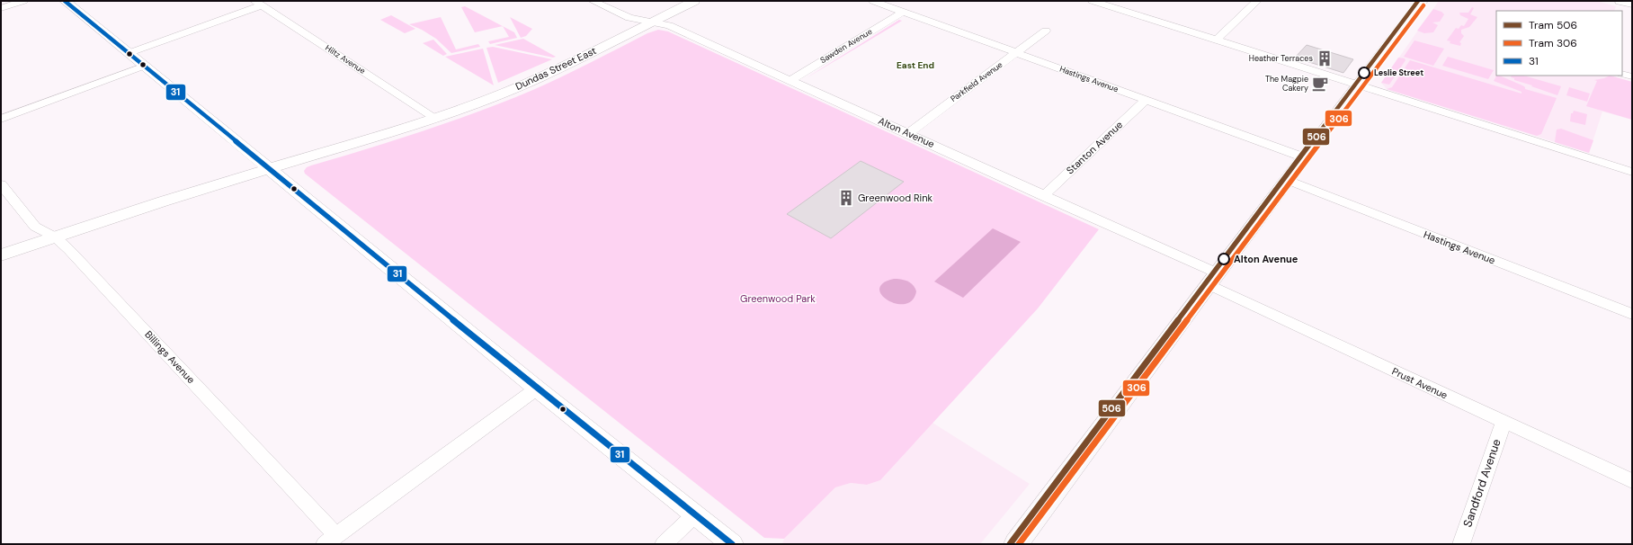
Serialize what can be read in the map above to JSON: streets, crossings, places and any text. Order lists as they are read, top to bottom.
{
  "streets": {
    "street": [
      "Sawden Avenue",
      "Hiltz Avenue",
      "Dundas Street East",
      "Hastings Avenue",
      "Parkfield Avenue",
      "Alton Avenue",
      "Stanton Avenue",
      "Billings Avenue",
      "Prust Avenue",
      "Sandford Avenue"
    ]
  },
  "crossings": [
    ["Sawden Avenue", "Hastings Avenue"],
    ["Sawden Avenue", "Alton Avenue"],
    ["Hiltz Avenue", "Dundas Street East"],
    ["Dundas Street East", "Alton Avenue"],
    ["Dundas Street East", "Billings Avenue"],
    ["Hastings Avenue", "Parkfield Avenue"],
    ["Hastings Avenue", "Stanton Avenue"],
    ["Parkfield Avenue", "Alton Avenue"],
    ["Alton Avenue", "Stanton Avenue"],
    ["Alton Avenue", "Prust Avenue"],
    ["Prust Avenue", "Sandford Avenue"]
  ],
  "districts": ["East End"],
  "parks": ["Greenwood Park"],
  "places": {
    "building": ["Heather Terraces", "Greenwood Rink"],
    "other": ["Leslie Street", "Alton Avenue"],
    "cafe": ["The Magpie Cakery"]
  },
  "lines": ["tram line 506", "transit line 31", "tram line 306"],
  "legend": ["Tram 506", "Tram 306", "31"]
}
